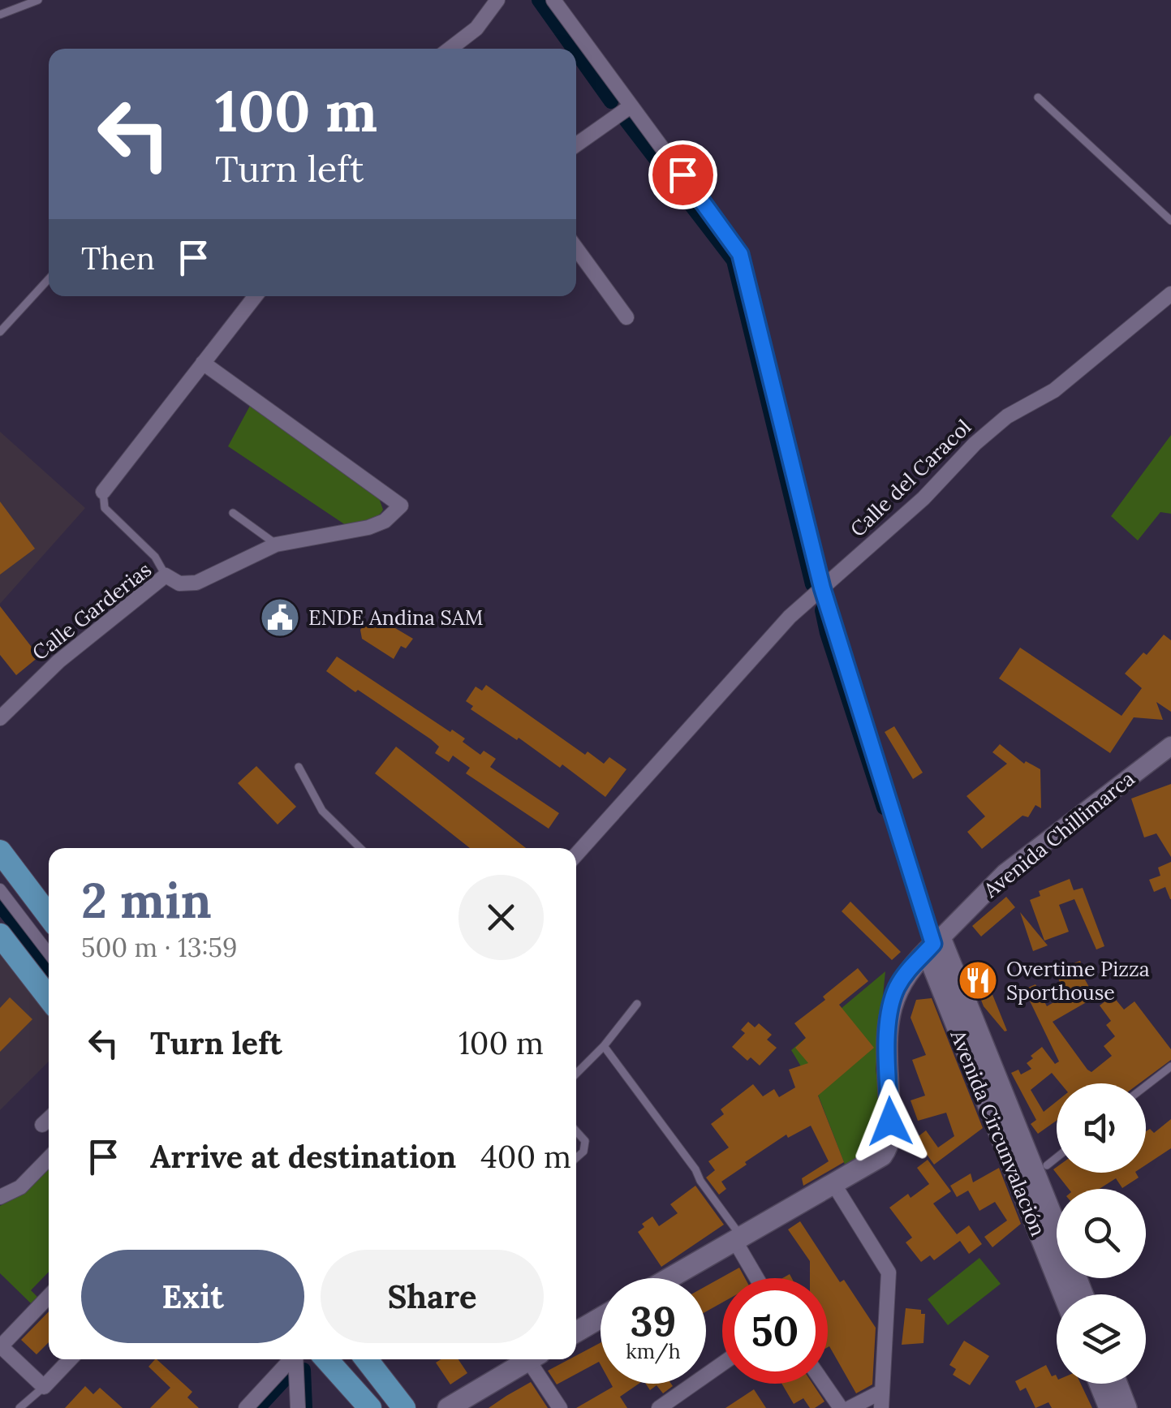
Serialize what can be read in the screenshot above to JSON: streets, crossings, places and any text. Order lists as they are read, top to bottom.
{
  "streets": {
    "main road": ["Avenida Chillimarca", "Avenida Circunvalación"],
    "street": ["Calle del Caracol", "Calle Garderias"]
  },
  "crossings": [
    ["Calle del Caracol", "Avenida Circunvalación"],
    ["Avenida Chillimarca", "Avenida Circunvalación"]
  ],
  "places": {
    "public building": ["ENDE Andina SAM"],
    "restaurant": ["Overtime Pizza Sporthouse"]
  },
  "page": {
    "turn": ["100 m", "Turn left"],
    "then": "Then",
    "heading": ["2 min", "500 m · 13:59"],
    "list": [
      {
        "name": "Turn left",
        "value": "100 m"
      },
      {
        "name": "Arrive at destination",
        "value": "400 m"
      }
    ],
    "buttons": ["Exit", "Share"],
    "speed": "39 km/h",
    "limit": "50"
  }
}
